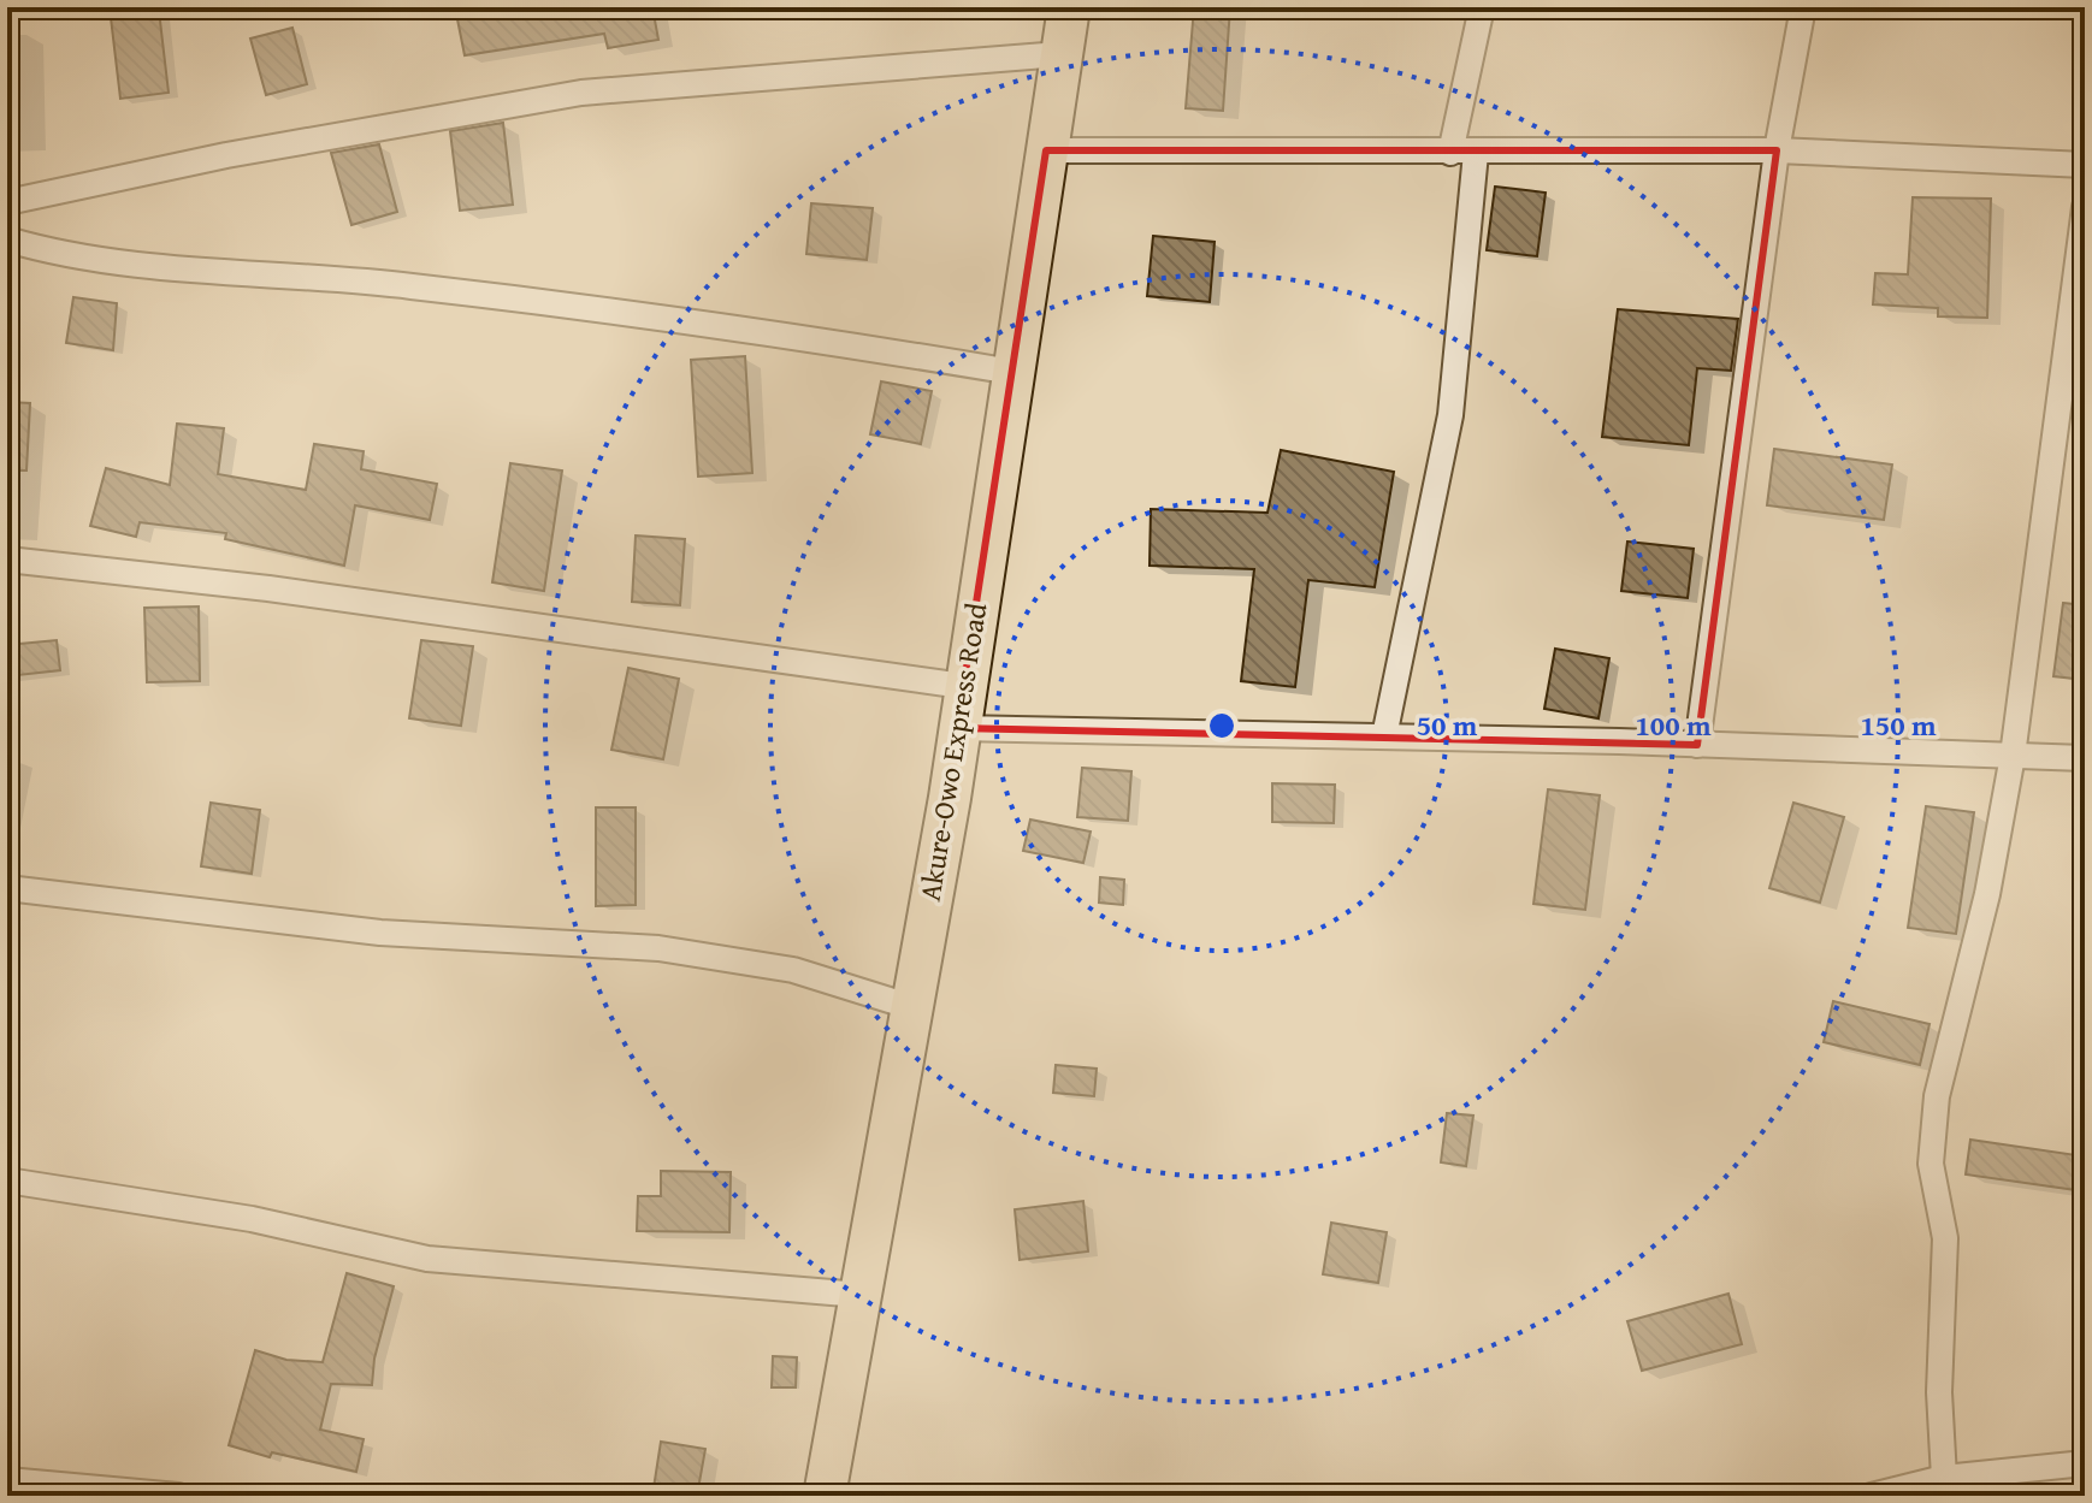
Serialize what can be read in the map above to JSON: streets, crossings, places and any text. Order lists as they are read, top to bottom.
{
  "streets": {
    "highway": ["Akure-Owo Express Road"]
  },
  "rings": ["50 m", "100 m", "150 m"]
}
